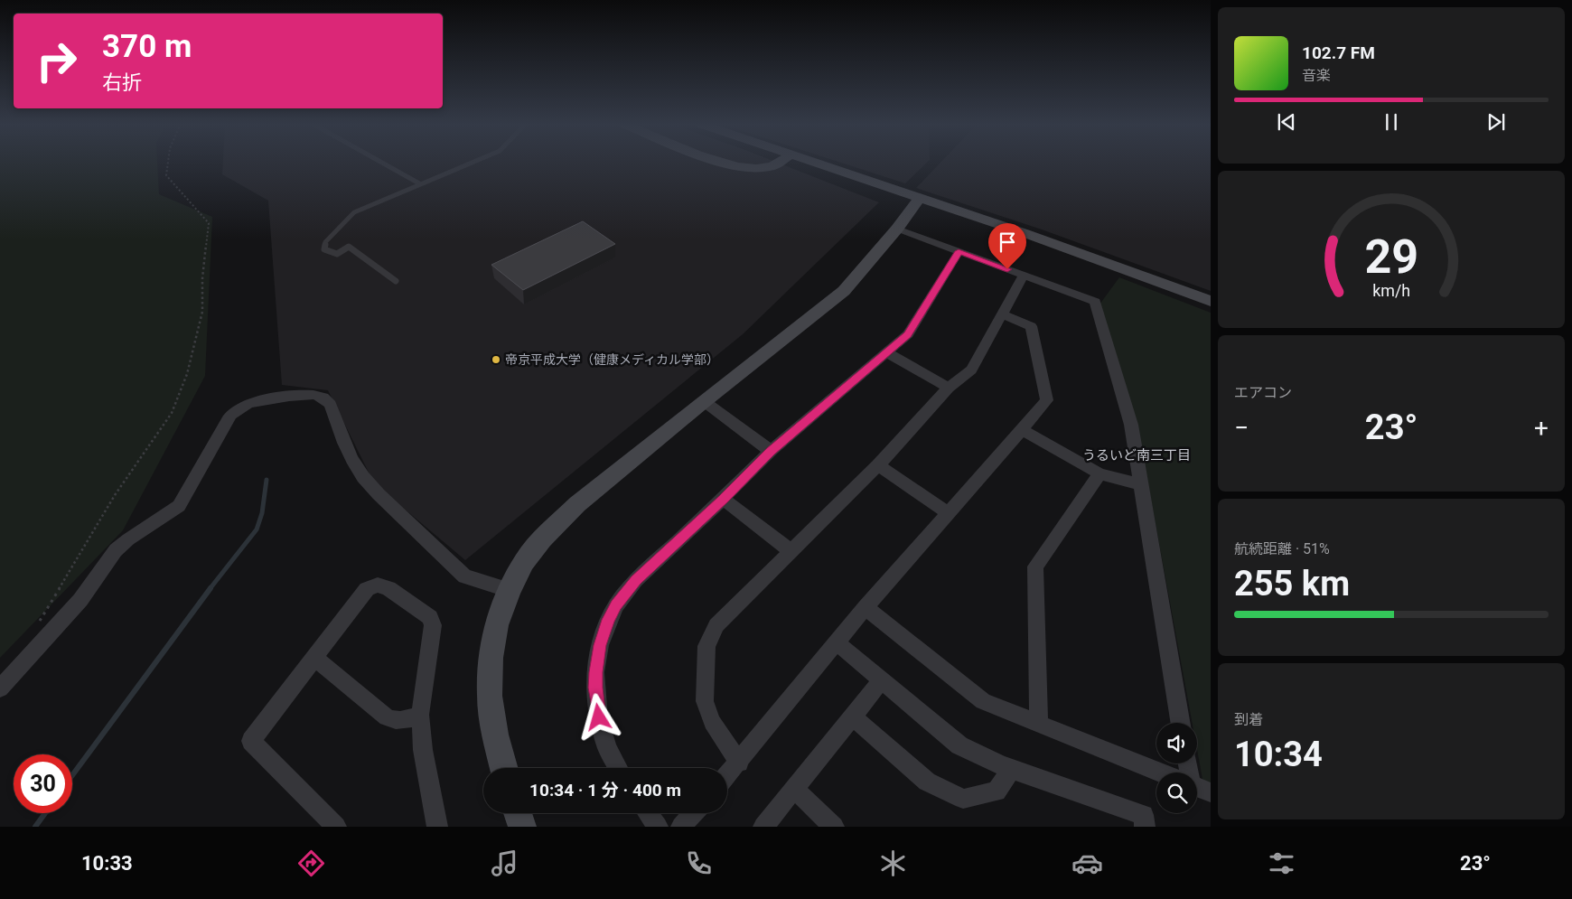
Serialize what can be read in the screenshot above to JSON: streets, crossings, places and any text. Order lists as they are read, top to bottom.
{
  "districts": ["うるいど南三丁目"],
  "places": ["帝京平成大学（健康メディカル学部）"],
  "page": {
    "turn": ["370 m", "右折"],
    "song": ["102.7 FM", "音楽"],
    "tile": [
      "エアコン",
      ["航続距離 · 51%", "255 km"],
      ["到着", "10:34"]
    ],
    "heat": ["−", "23°", "+"],
    "limit": "30",
    "trip": "10:34 · 1 分 · 400 m",
    "tabs": ["10:33", "23°"],
    "gauge": ["29", "km/h"]
  }
}
